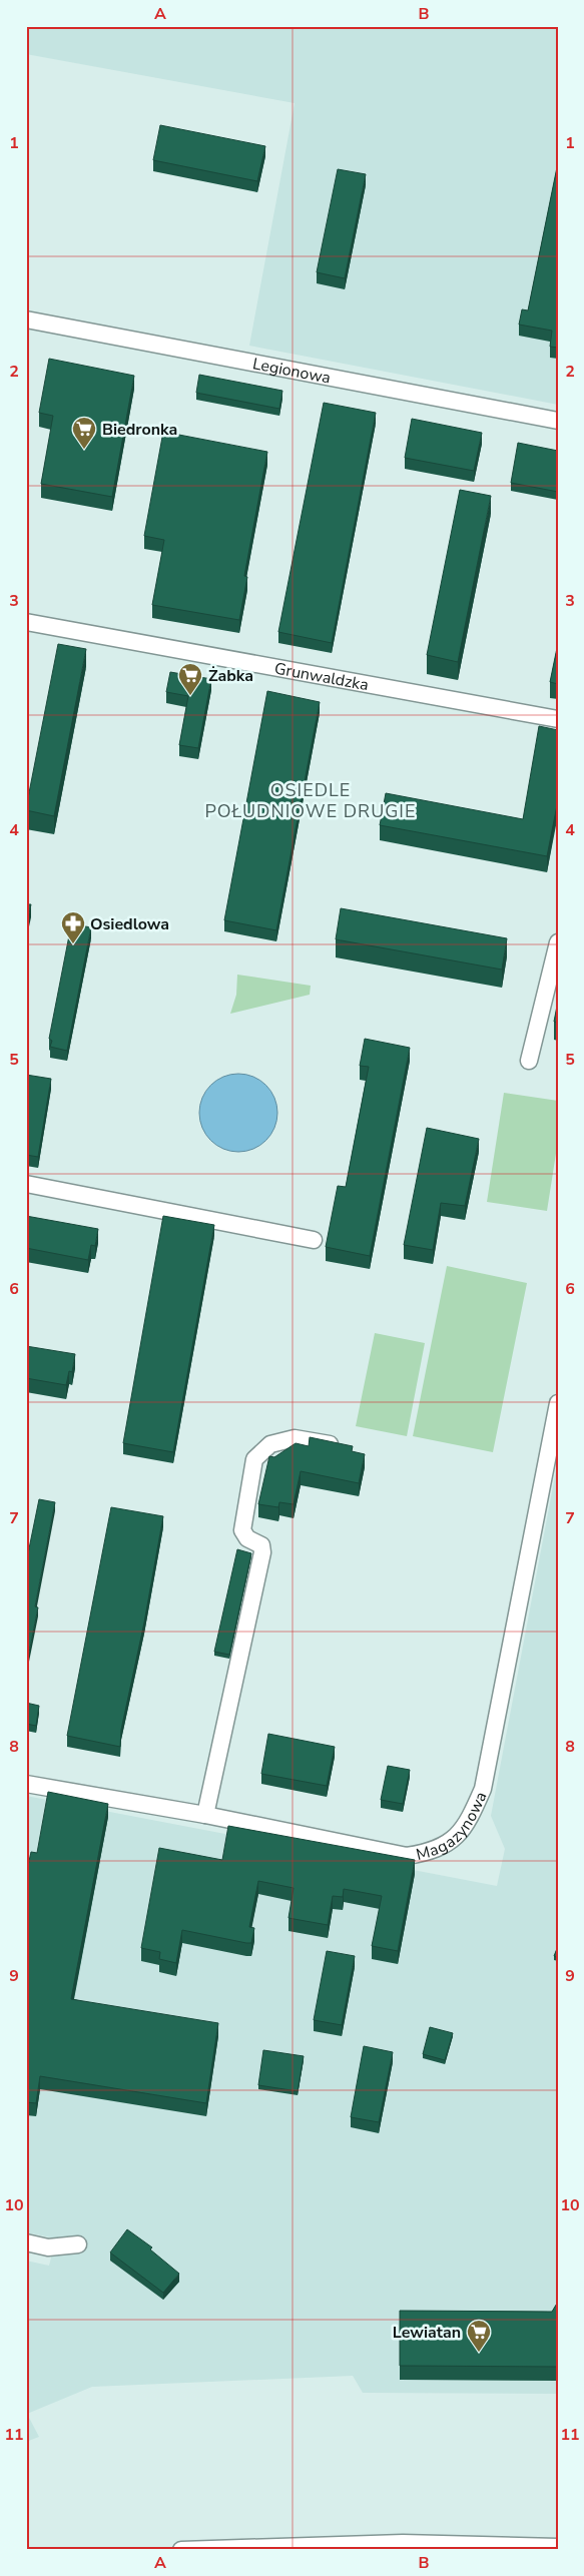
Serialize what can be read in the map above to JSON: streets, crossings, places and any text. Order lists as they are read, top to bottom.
{
  "streets": {
    "street": ["Legionowa", "Grunwaldzka", "Magazynowa"]
  },
  "districts": ["OSIEDLE POŁUDNIOWE DRUGIE"],
  "places": {
    "supermarket": ["Biedronka", "Żabka", "Lewiatan"],
    "pharmacy": ["Osiedlowa"]
  },
  "grid": {
    "columns": ["A", "B"],
    "rows": [
      "1",
      "2",
      "3",
      "4",
      "5",
      "6",
      "7",
      "8",
      "9",
      "10",
      "11"
    ]
  }
}
